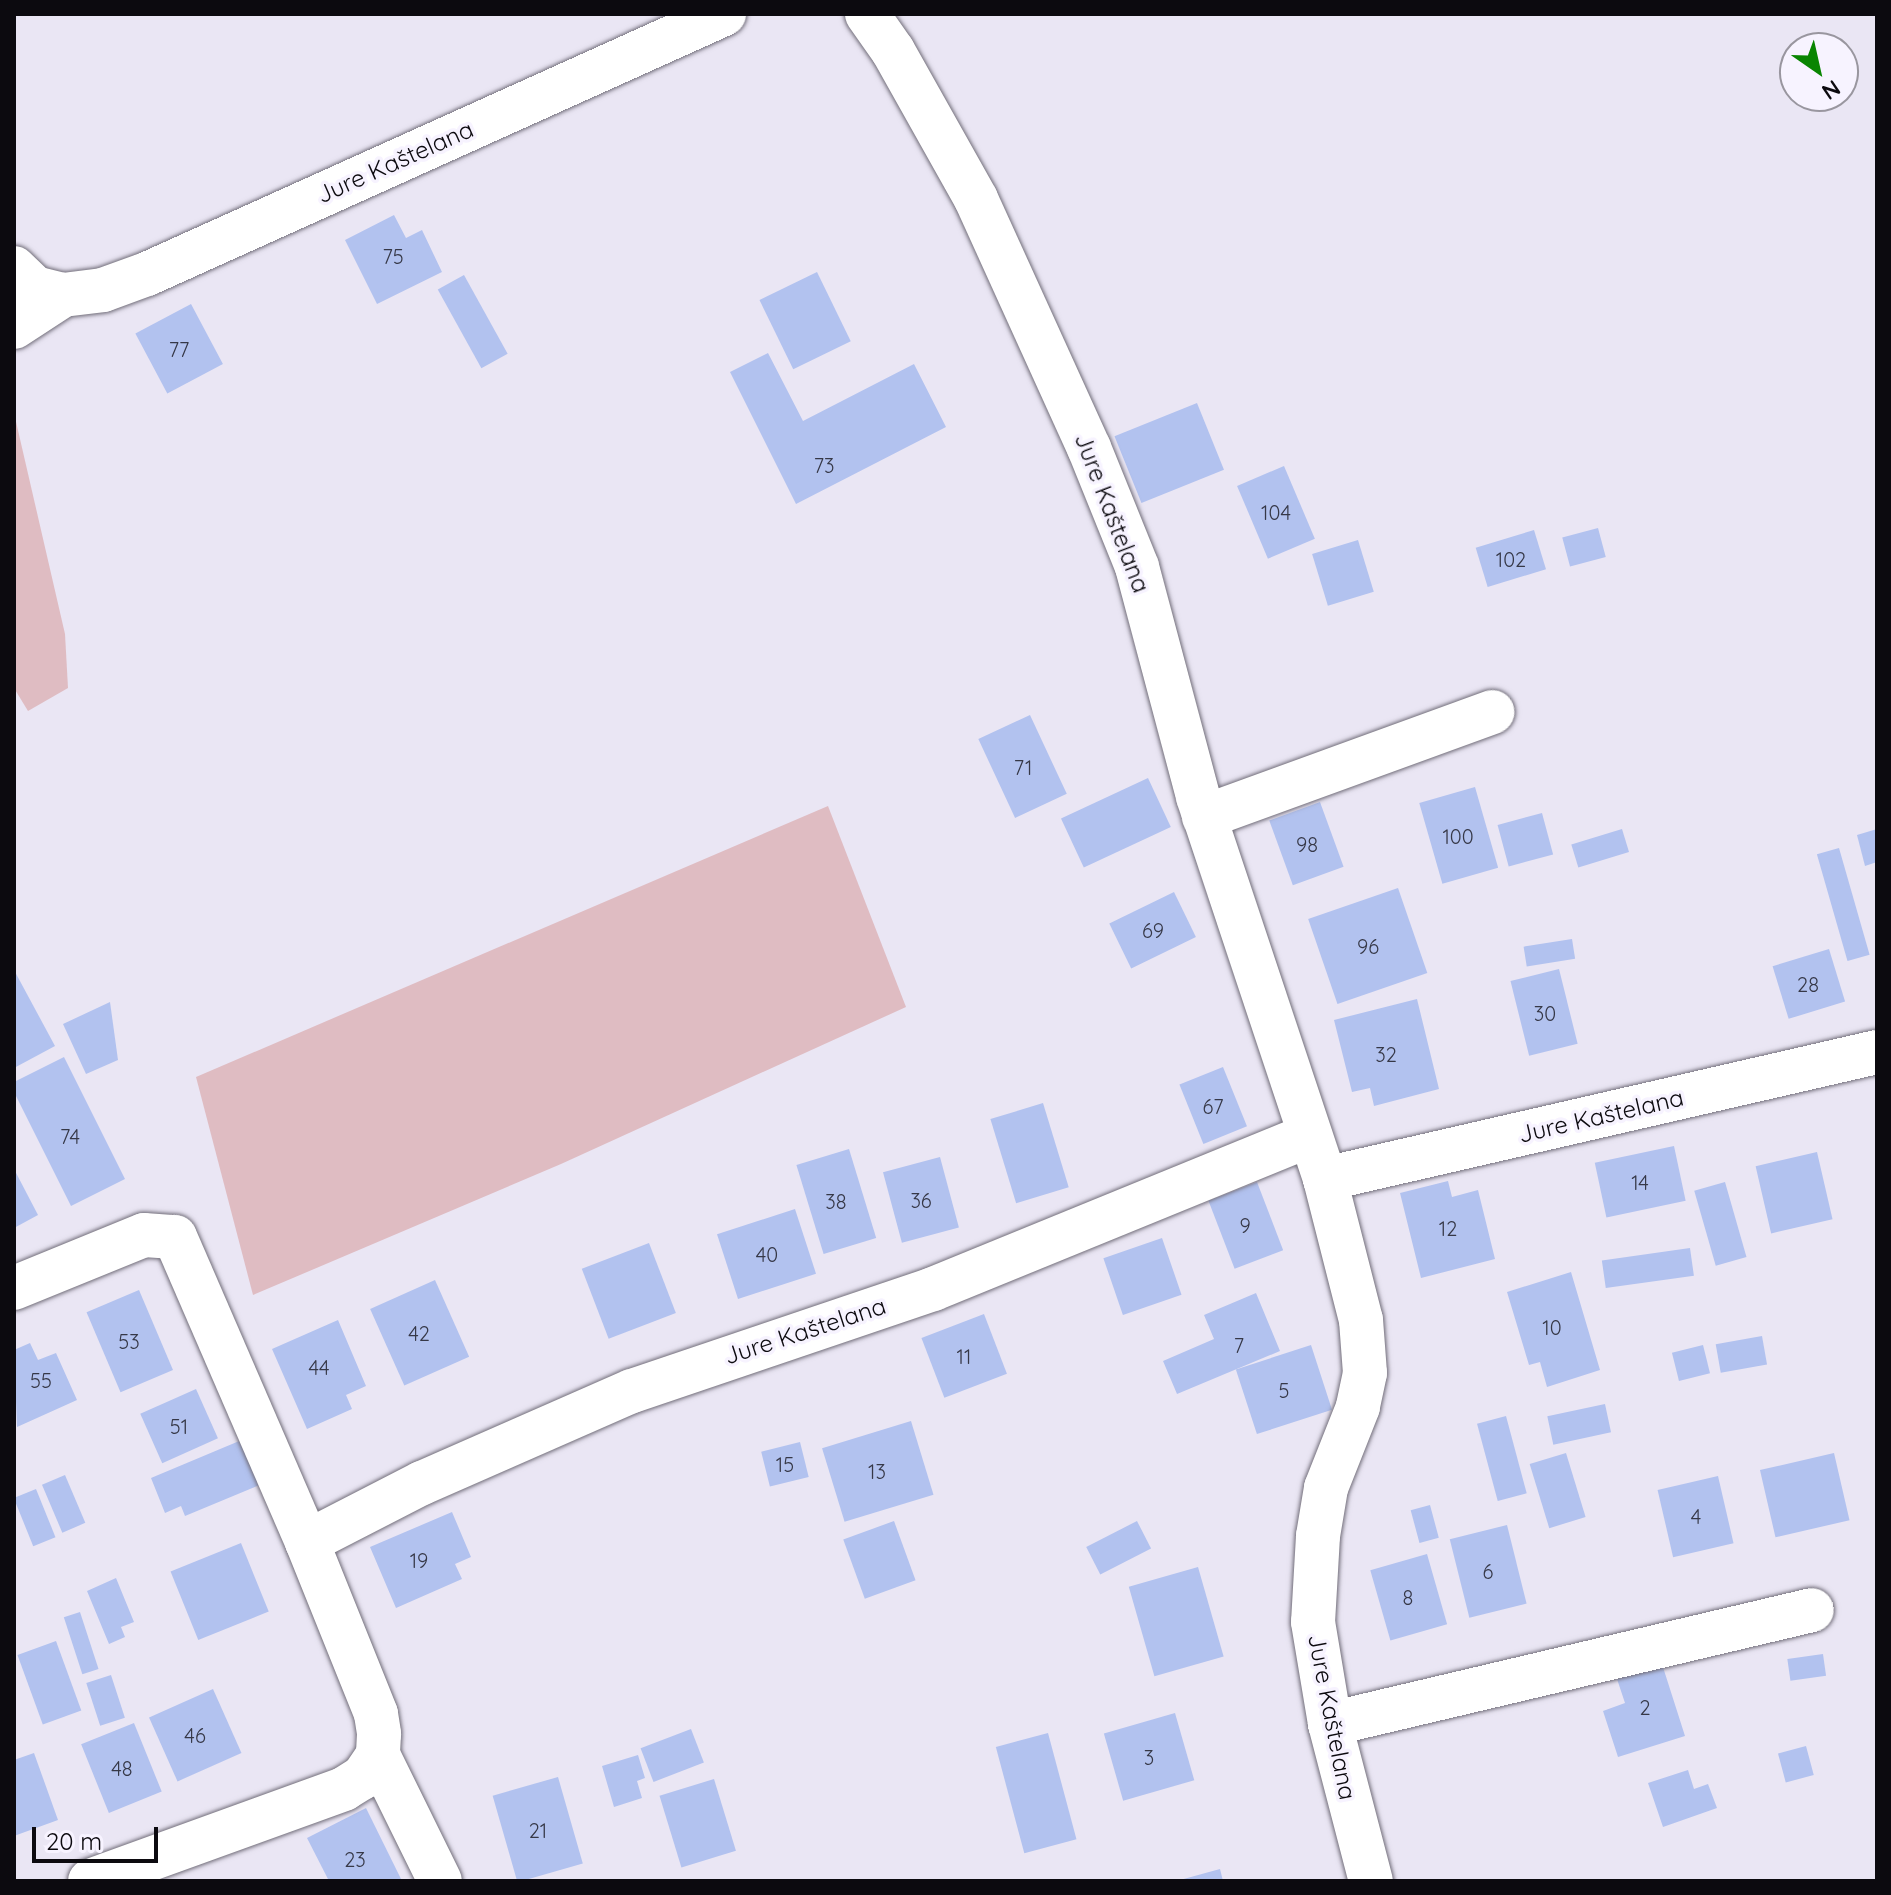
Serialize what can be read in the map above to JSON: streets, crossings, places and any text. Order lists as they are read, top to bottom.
{
  "streets": {
    "street": ["Jure Kaštelana"]
  },
  "house_numbers": [
    "75",
    "77",
    "73",
    "104",
    "102",
    "71",
    "100",
    "98",
    "69",
    "96",
    "28",
    "30",
    "32",
    "67",
    "74",
    "14",
    "36",
    "38",
    "9",
    "12",
    "40",
    "10",
    "42",
    "53",
    "7",
    "11",
    "44",
    "55",
    "5",
    "51",
    "15",
    "13",
    "4",
    "19",
    "6",
    "8",
    "2",
    "46",
    "3",
    "48",
    "21",
    "23"
  ],
  "scale_bar": "20 m",
  "north": "bottom right"
}
